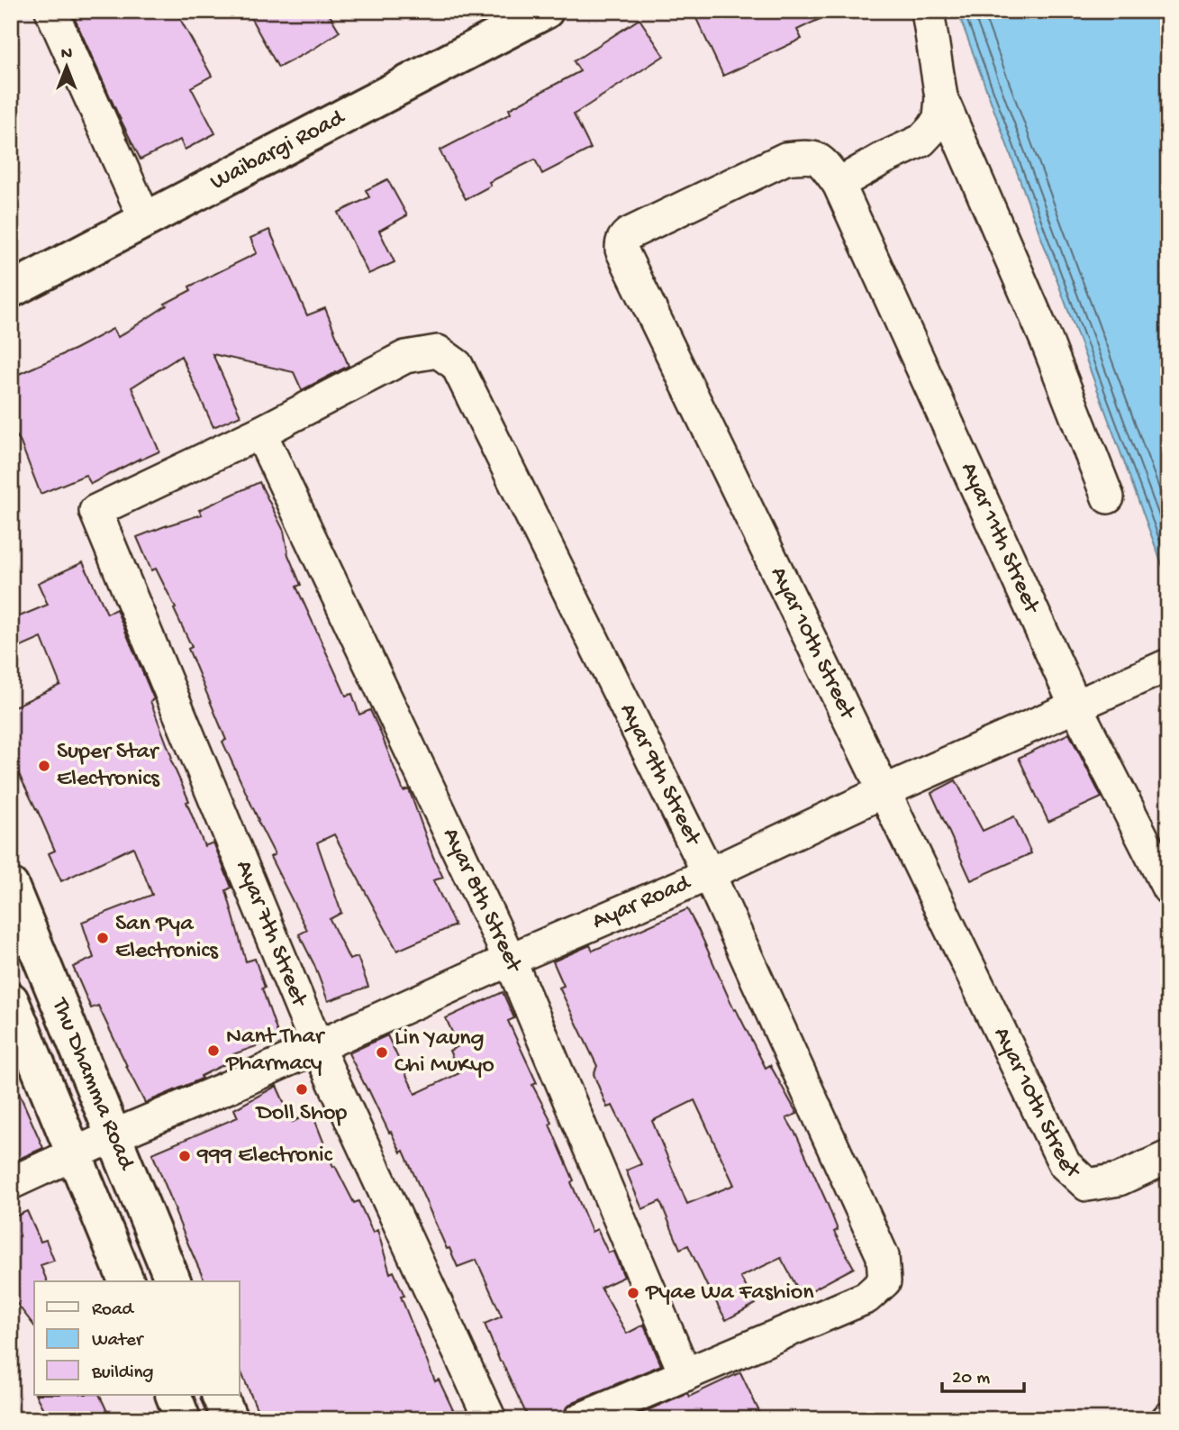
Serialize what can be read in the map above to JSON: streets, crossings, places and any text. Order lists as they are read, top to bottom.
{
  "streets": {
    "main road": ["Waibargi Road", "Thu Dhamma Road"],
    "street": [
      "Ayar 11th Street",
      "Ayar 10th Street",
      "Ayar 9th Street",
      "Ayar 8th Street",
      "Ayar Road",
      "Ayar 7th Street"
    ]
  },
  "crossings": [
    ["Ayar 11th Street", "Ayar 10th Street"],
    ["Ayar 11th Street", "Ayar Road"],
    ["Ayar 10th Street", "Ayar Road"],
    ["Ayar 9th Street", "Ayar 8th Street"],
    ["Ayar 9th Street", "Ayar Road"],
    ["Ayar 9th Street", "Ayar 7th Street"],
    ["Ayar 8th Street", "Ayar Road"],
    ["Ayar 8th Street", "Ayar 7th Street"],
    ["Ayar Road", "Ayar 7th Street"],
    ["Ayar Road", "Thu Dhamma Road"]
  ],
  "places": [
    "Super Star Electronics",
    "San Pya Electronics",
    "Nant Thar Pharmacy",
    "Lin Yaung Chi MuKyo",
    "Doll Shop",
    "999 Electronic",
    "Pyae Wa Fashion"
  ],
  "legend": ["Road", "Water", "Building"],
  "scale_bar": "20 m",
  "north": "top"
}
